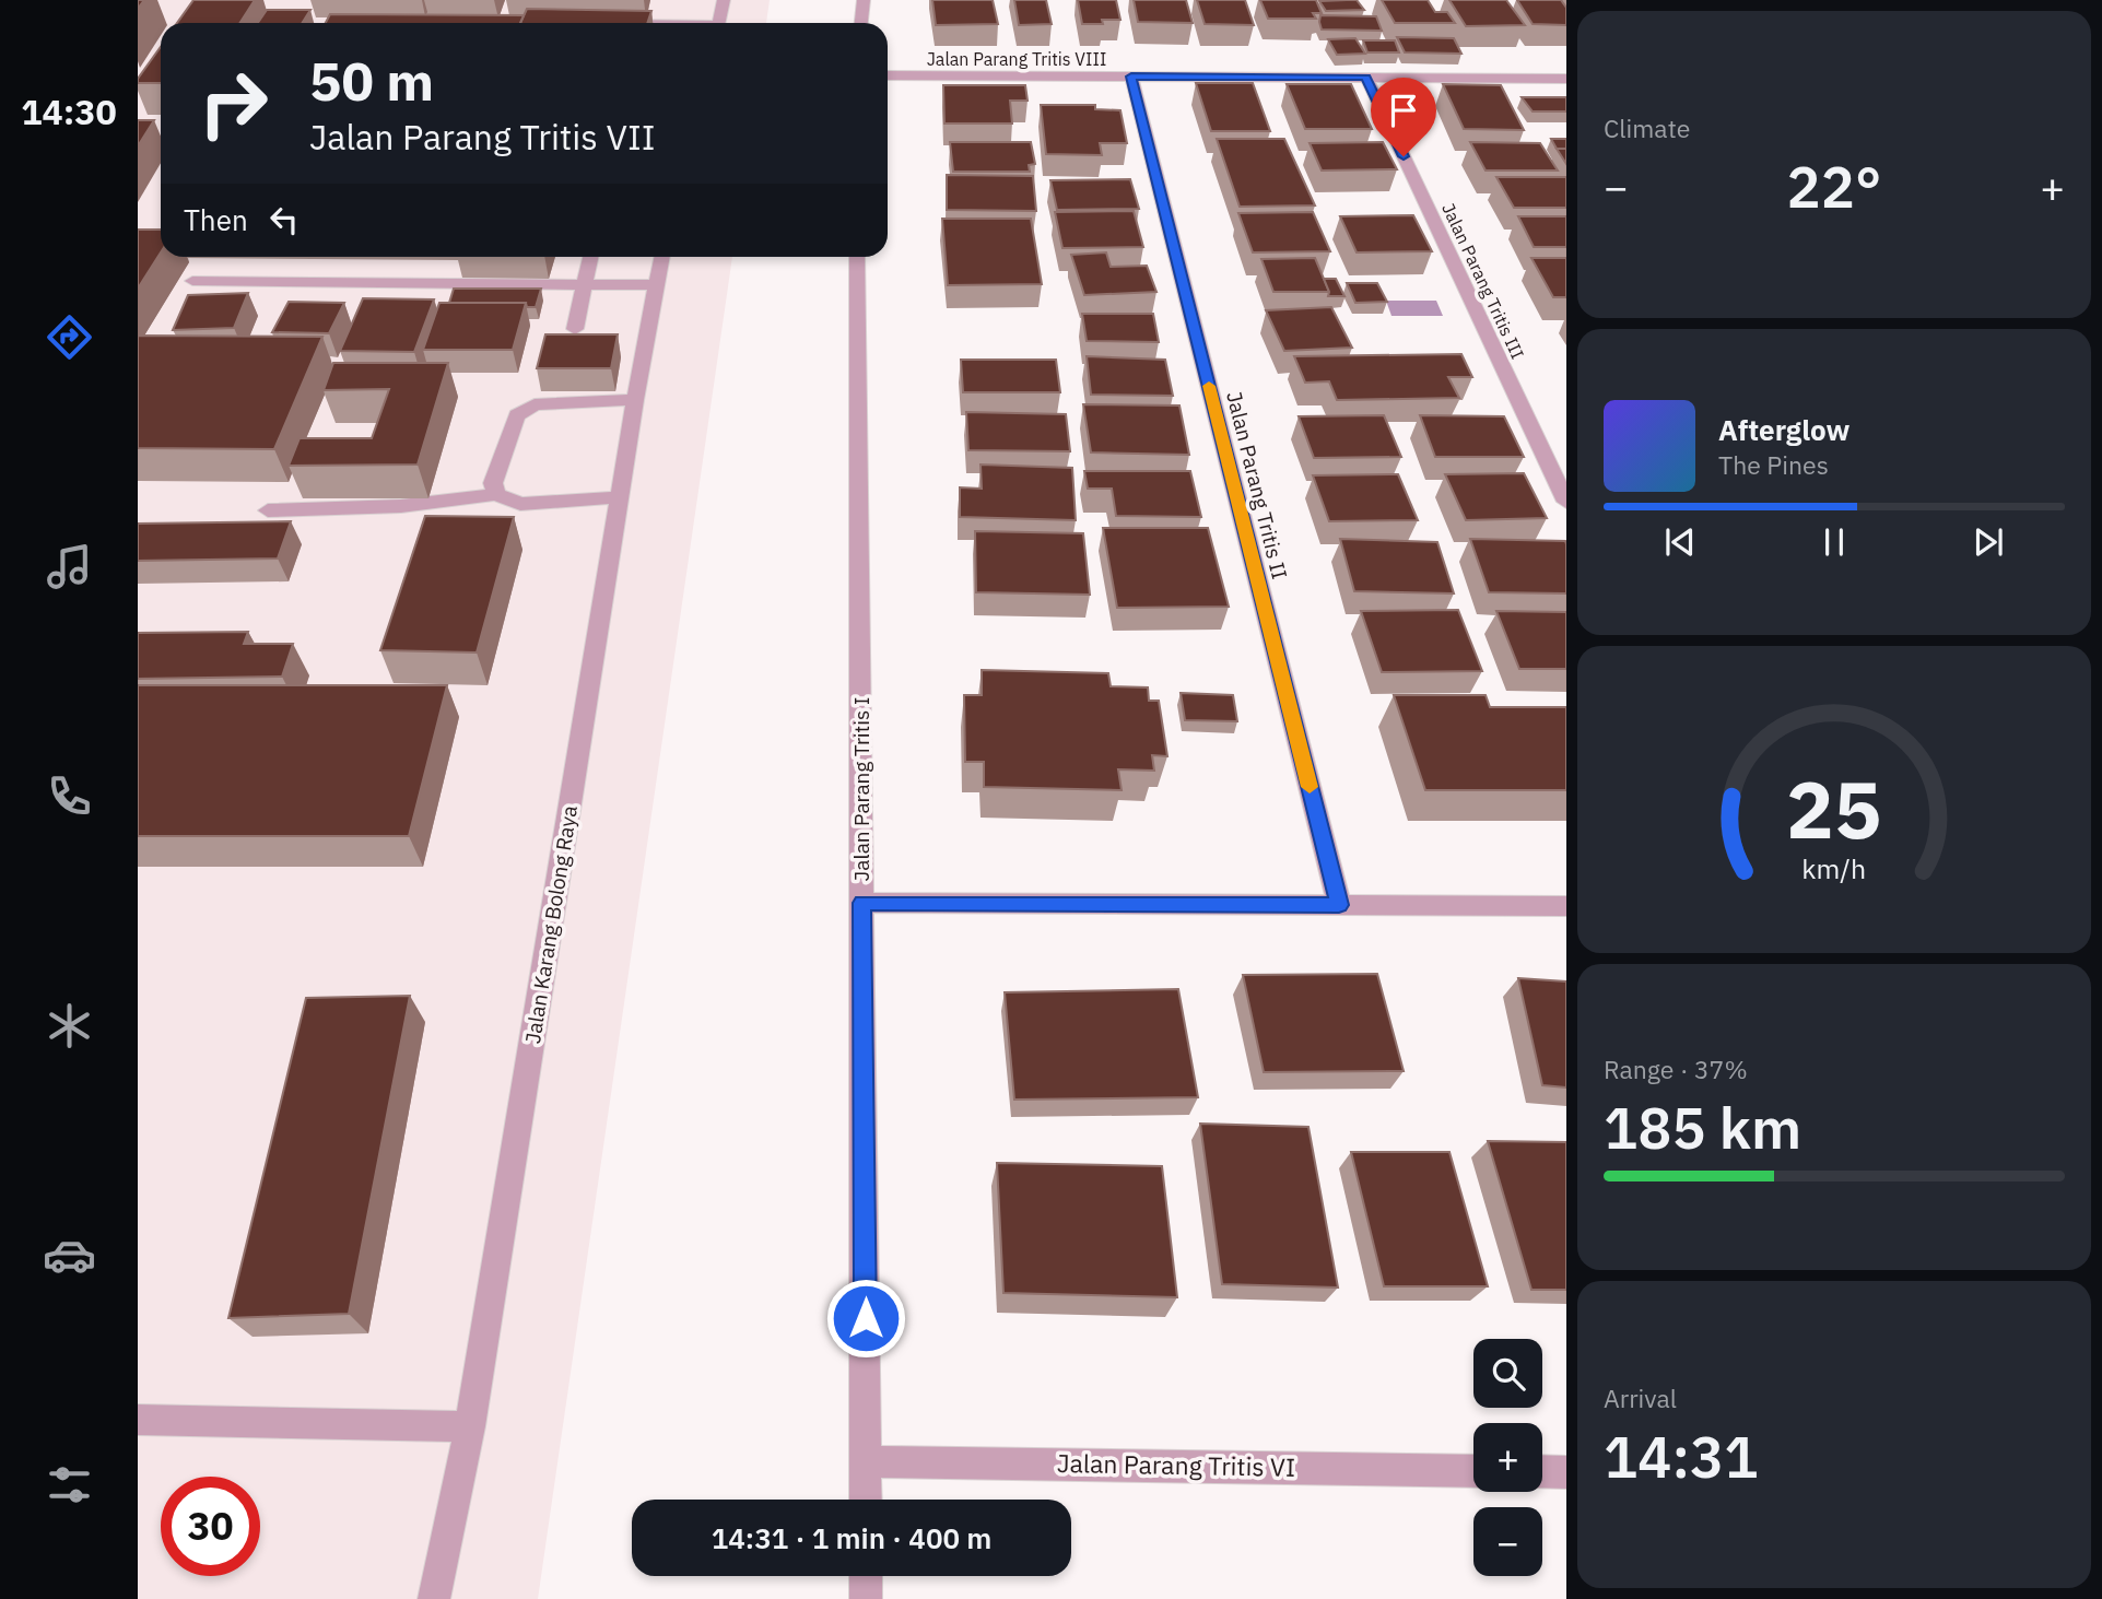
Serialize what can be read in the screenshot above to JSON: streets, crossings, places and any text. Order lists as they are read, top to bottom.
{
  "streets": {
    "street": [
      "Jalan Parang Tritis VIII",
      "Jalan Parang Tritis III",
      "Jalan Parang Tritis II",
      "Jalan Parang Tritis I",
      "Jalan Karang Bolong Raya",
      "Jalan Parang Tritis VI"
    ]
  },
  "crossings": [
    ["Jalan Parang Tritis VIII", "Jalan Parang Tritis III"],
    ["Jalan Parang Tritis VIII", "Jalan Parang Tritis II"],
    ["Jalan Parang Tritis I", "Jalan Parang Tritis VI"]
  ],
  "page": {
    "tabs": "14:30",
    "tile": [
      "Climate",
      ["Range · 37%", "185 km"],
      ["Arrival", "14:31"]
    ],
    "turn": ["50 m", "Jalan Parang Tritis VII"],
    "heat": ["−", "22°", "+"],
    "then": "Then",
    "song": ["Afterglow", "The Pines"],
    "map_buttons": ["+", "−"],
    "limit": "30",
    "trip": "14:31 · 1 min · 400 m",
    "gauge": ["25", "km/h"]
  }
}
